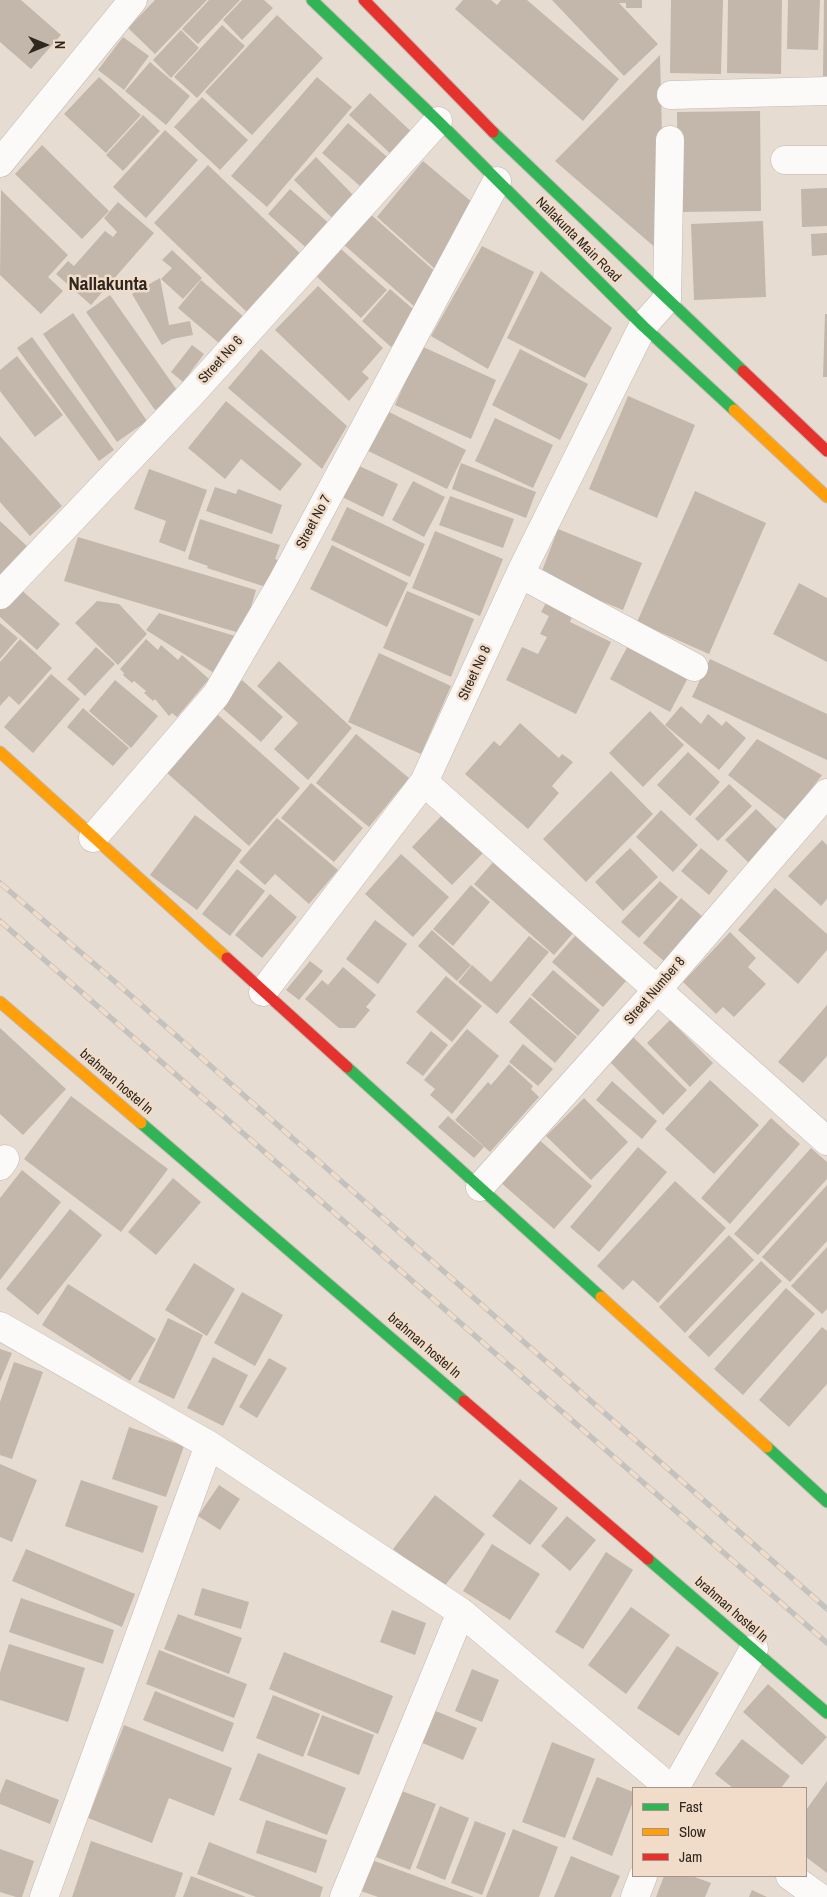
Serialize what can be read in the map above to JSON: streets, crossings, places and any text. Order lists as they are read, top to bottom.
{
  "streets": {
    "street": [
      "Nallakunta Main Road",
      "Street No 6",
      "Street No 7",
      "Street No 8",
      "Street Number 8",
      "brahman hostel ln"
    ]
  },
  "crossings": [
    ["Nallakunta Main Road", "Street No 6"],
    ["Nallakunta Main Road", "Street No 7"],
    ["Nallakunta Main Road", "Street No 8"]
  ],
  "districts": ["Nallakunta"],
  "legend": ["Fast", "Slow", "Jam"],
  "north": "right"
}
